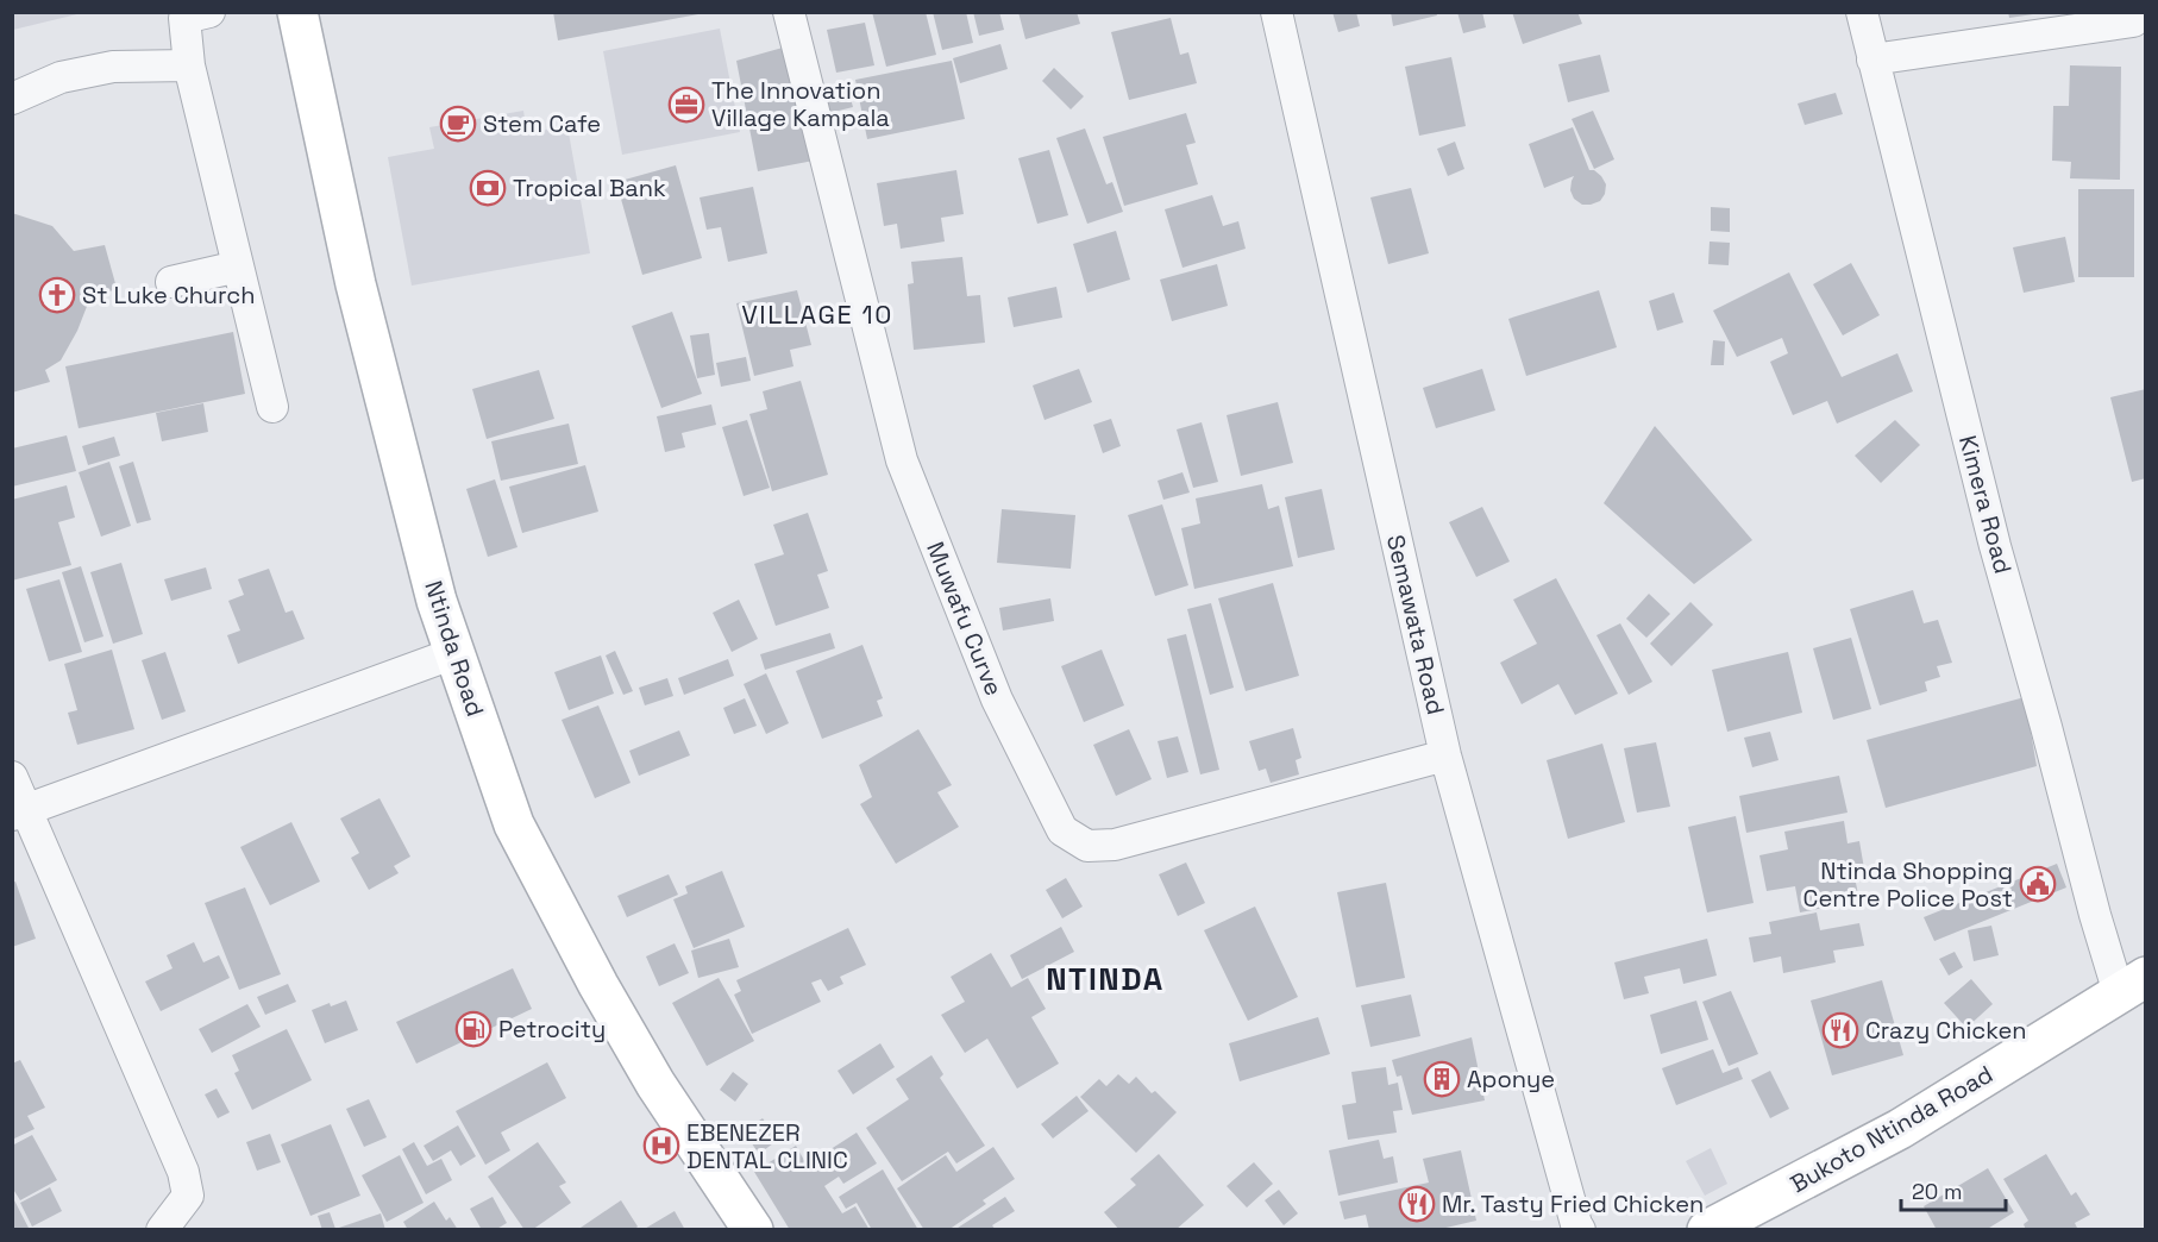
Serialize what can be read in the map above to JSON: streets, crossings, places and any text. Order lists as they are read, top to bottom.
{
  "streets": {
    "main road": ["Ntinda Road", "Bukoto Ntinda Road"],
    "street": ["Kimera Road", "Muwafu Curve", "Semawata Road"]
  },
  "crossings": [
    ["Kimera Road", "Bukoto Ntinda Road"],
    ["Muwafu Curve", "Semawata Road"]
  ],
  "districts": ["VILLAGE 10", "NTINDA"],
  "places": {
    "office": ["The Innovation Village Kampala"],
    "cafe": ["Stem Cafe"],
    "bank": ["Tropical Bank"],
    "church": ["St Luke Church"],
    "public building": ["Ntinda Shopping Centre Police Post"],
    "fuel station": ["Petrocity"],
    "restaurant": ["Crazy Chicken", "Mr. Tasty Fried Chicken"],
    "building": ["Aponye"],
    "hospital": ["EBENEZER DENTAL CLINIC"]
  },
  "scale_bar": "20 m"
}
